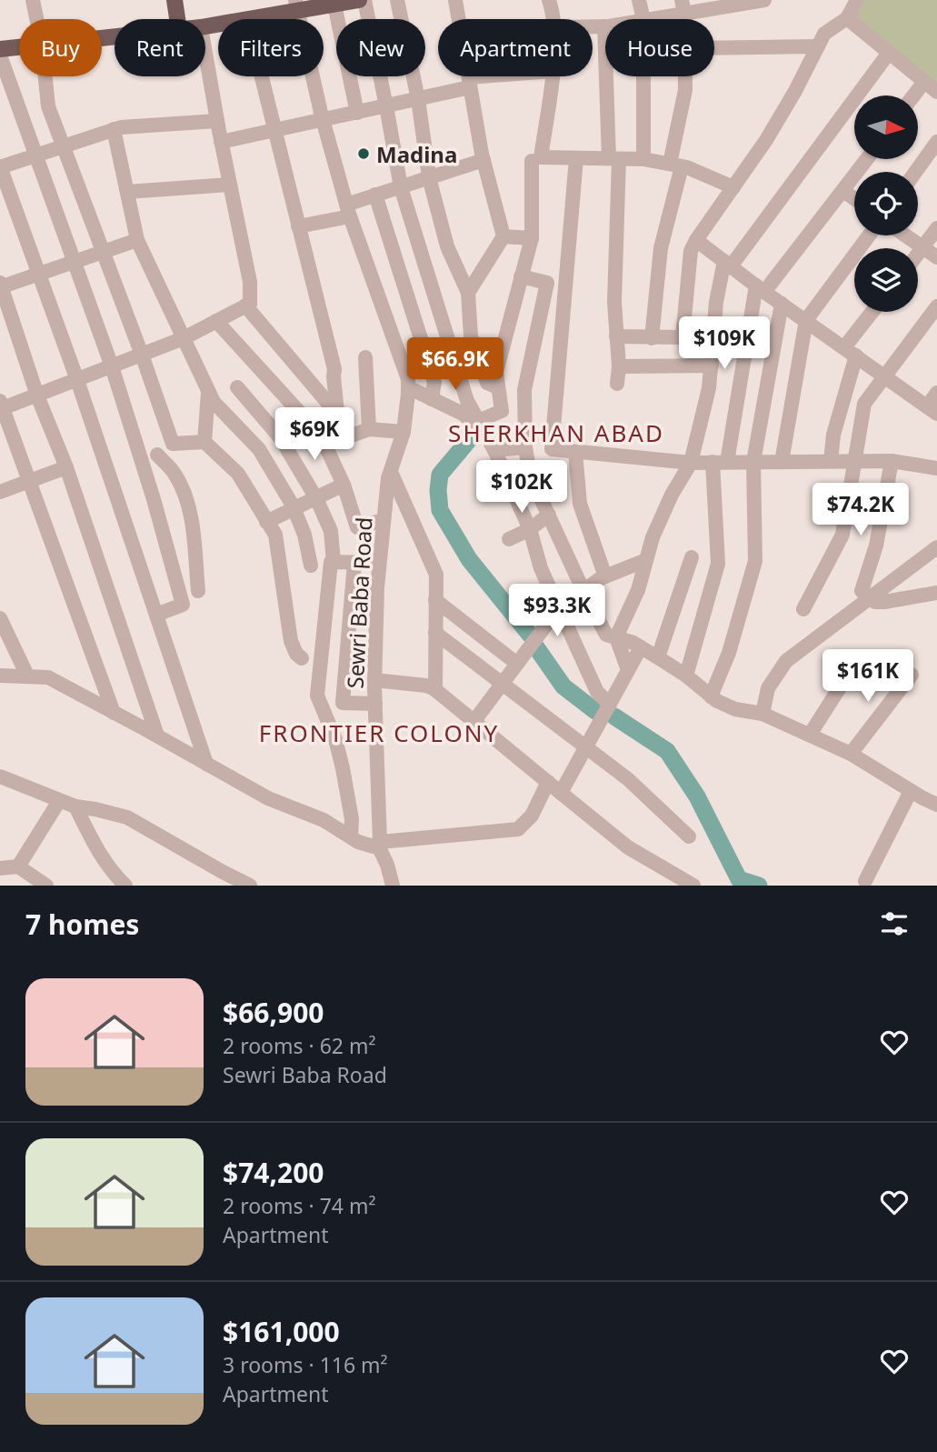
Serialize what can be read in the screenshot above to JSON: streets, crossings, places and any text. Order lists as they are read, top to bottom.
{
  "streets": {
    "street": ["Sewri Baba Road"]
  },
  "districts": ["SHERKHAN ABAD", "FRONTIER COLONY"],
  "places": ["Madina"],
  "north": "right",
  "page": {
    "chip": [
      "Buy",
      "Rent",
      "Filters",
      "New",
      "Apartment",
      "House"
    ],
    "price": [
      "$109K",
      "$66.9K",
      "$69K",
      "$102K",
      "$74.2K",
      "$93.3K",
      "$161K"
    ],
    "heading": "7 homes",
    "list": [
      {
        "name": "$66,900",
        "note": "2 rooms · 62 m² · Sewri Baba Road"
      },
      {
        "name": "$74,200",
        "note": "2 rooms · 74 m² · Apartment"
      },
      {
        "name": "$161,000",
        "note": "3 rooms · 116 m² · Apartment"
      }
    ]
  }
}
